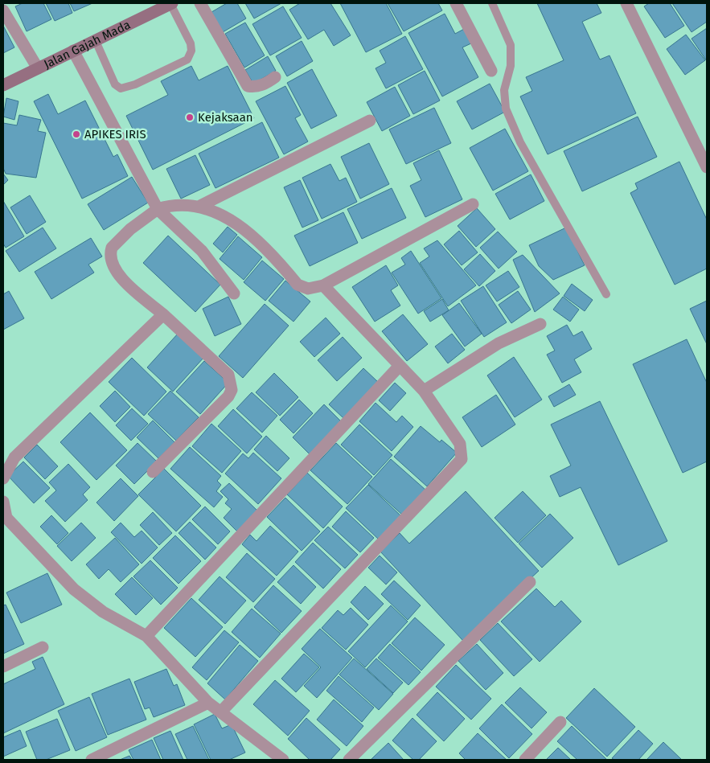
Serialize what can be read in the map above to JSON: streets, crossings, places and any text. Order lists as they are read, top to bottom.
{
  "streets": {
    "main road": ["Jalan Gajah Mada"]
  },
  "places": ["Kejaksaan", "APIKES IRIS"]
}
